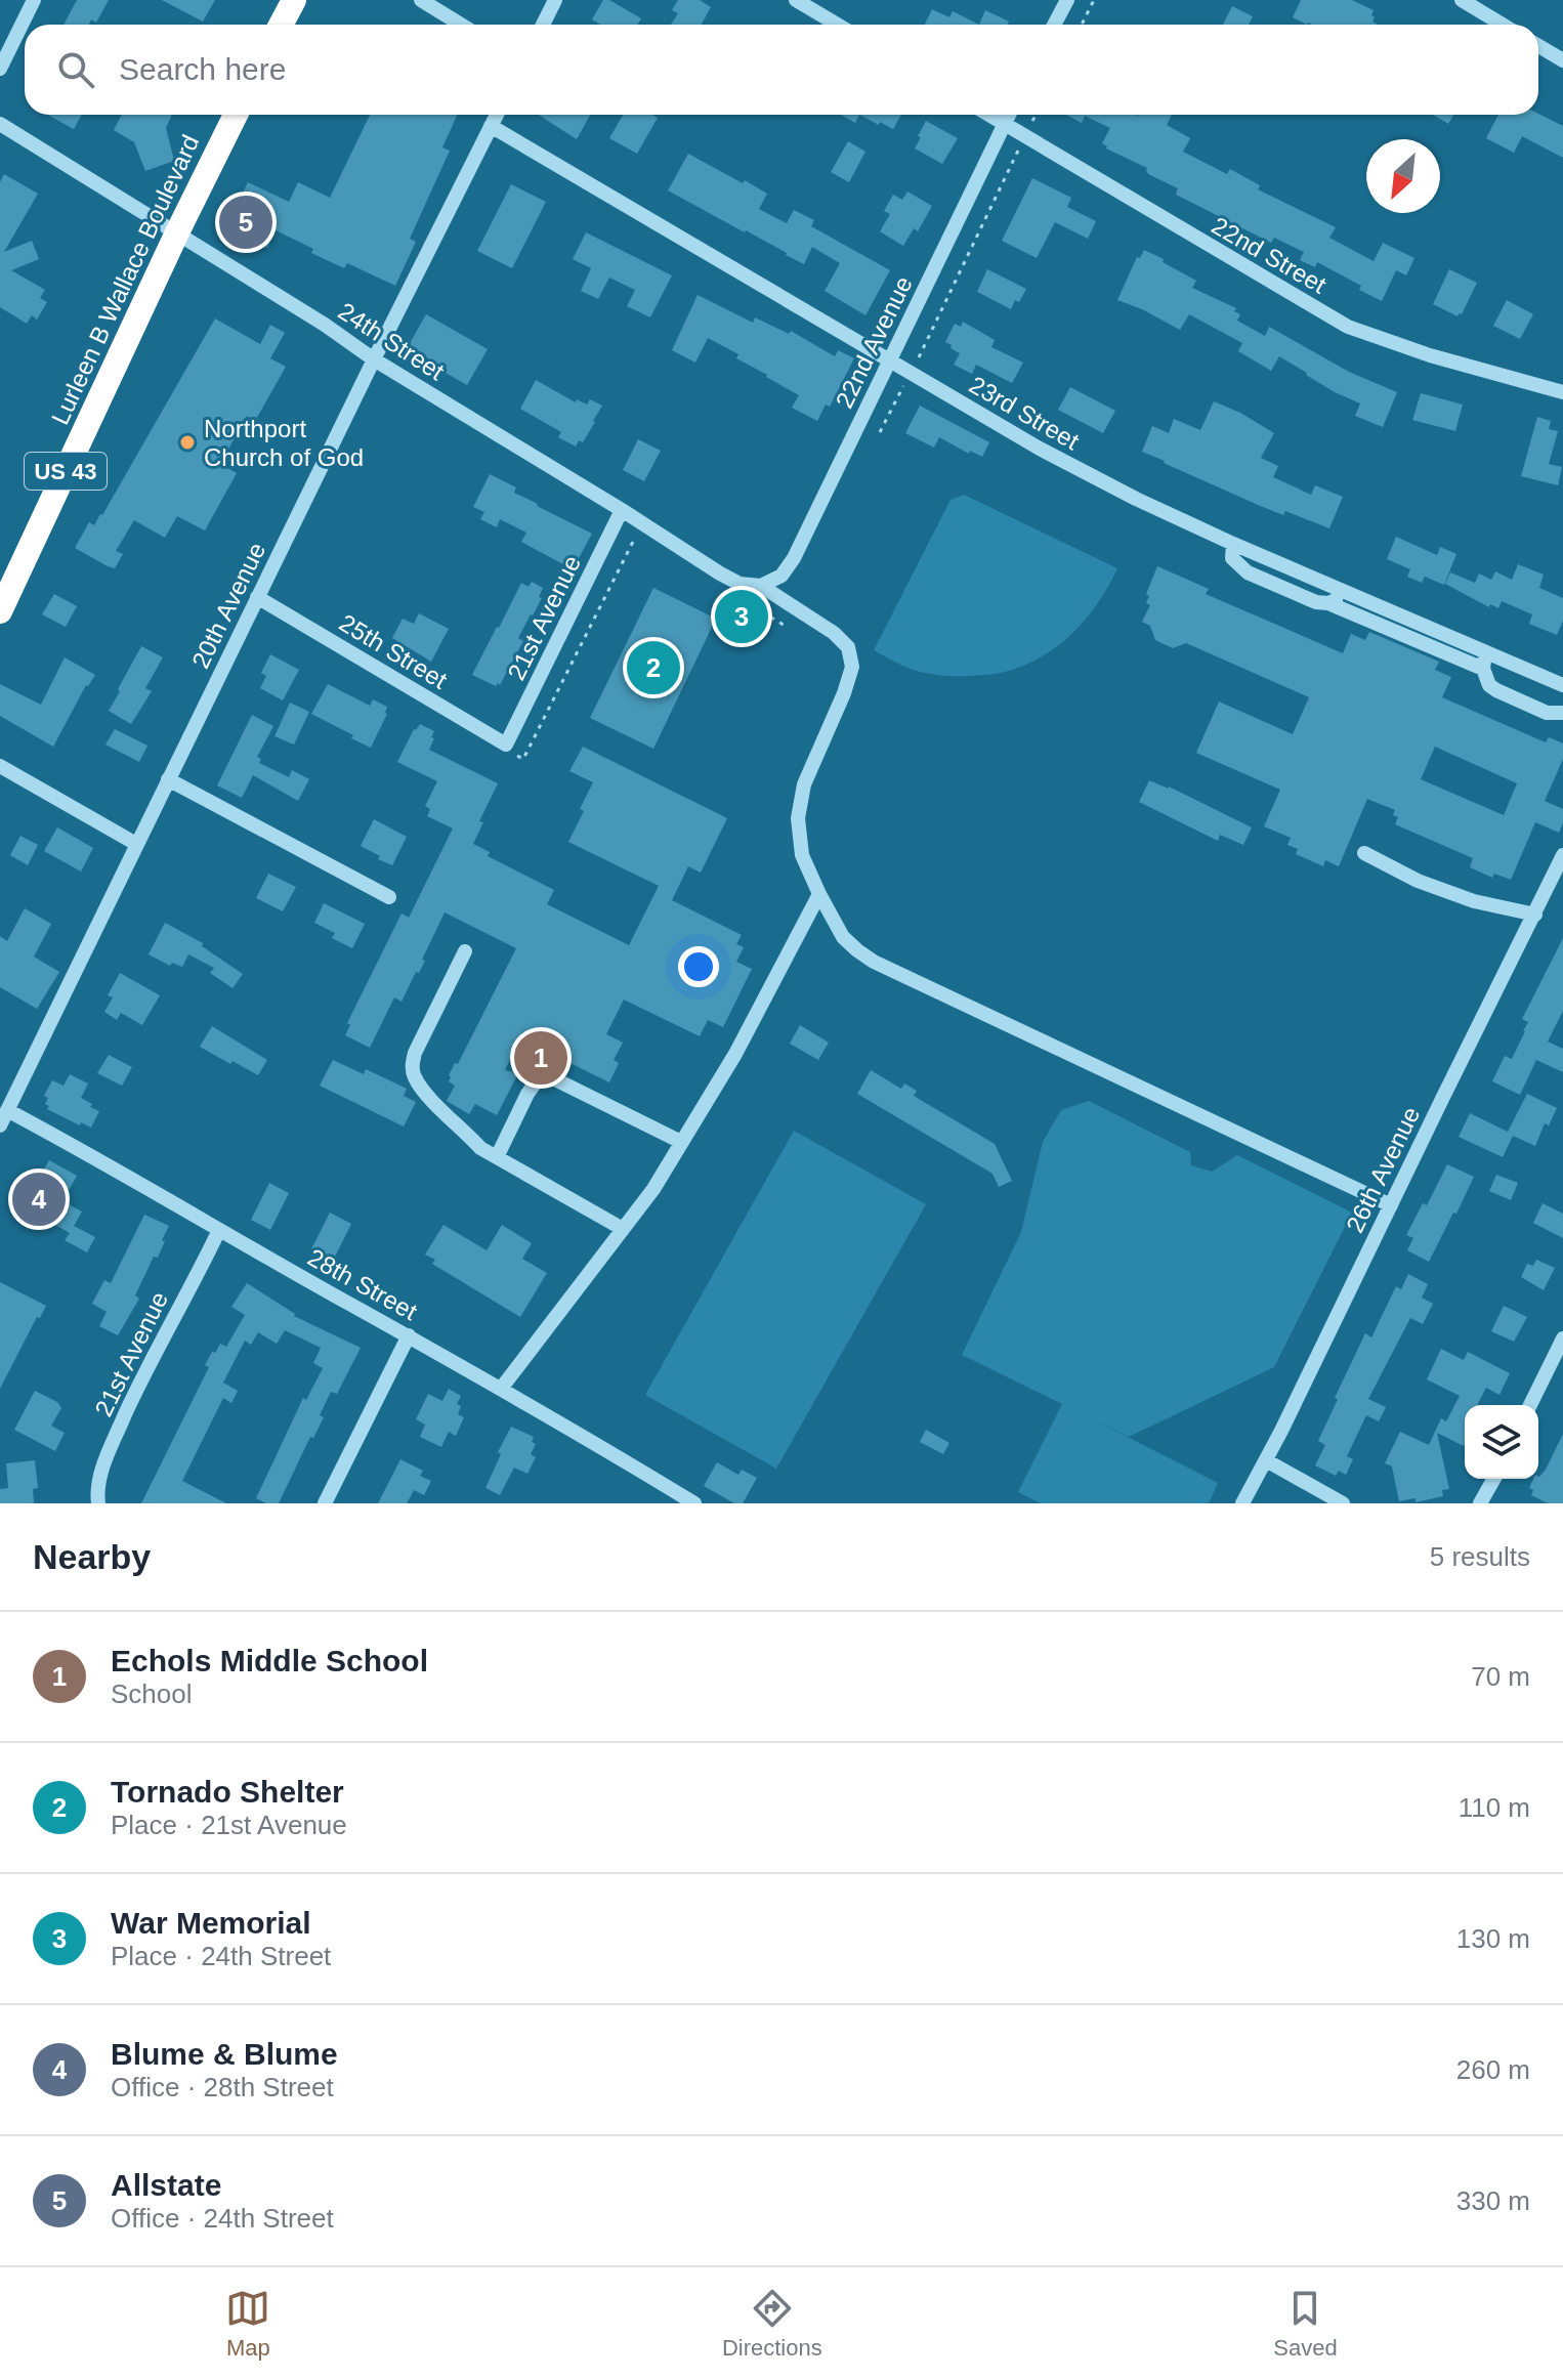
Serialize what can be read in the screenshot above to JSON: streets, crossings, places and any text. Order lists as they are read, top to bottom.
{
  "streets": {
    "highway": ["Lurleen B Wallace Boulevard", "US 43"],
    "street": [
      "22nd Street",
      "24th Street",
      "22nd Avenue",
      "23rd Street",
      "20th Avenue",
      "21st Avenue",
      "25th Street",
      "26th Avenue",
      "28th Street"
    ]
  },
  "crossings": [
    ["22nd Street", "22nd Avenue"],
    ["Lurleen B Wallace Boulevard", "24th Street"],
    ["24th Street", "22nd Avenue"],
    ["24th Street", "20th Avenue"],
    ["24th Street", "21st Avenue"],
    ["24th Street", "26th Avenue"],
    ["22nd Avenue", "23rd Street"],
    ["23rd Street", "20th Avenue"],
    ["20th Avenue", "25th Street"],
    ["20th Avenue", "28th Street"],
    ["21st Avenue", "25th Street"],
    ["21st Avenue", "28th Street"]
  ],
  "places": ["Northport Church of God"],
  "north": "bottom left",
  "page": {
    "search": "Search here",
    "pins": [
      "5",
      "3",
      "2",
      "1",
      "4"
    ],
    "heading": ["Nearby", "5 results"],
    "list": [
      {
        "mark": "1",
        "name": "Echols Middle School",
        "note": "School",
        "value": "70 m"
      },
      {
        "mark": "2",
        "name": "Tornado Shelter",
        "note": "Place · 21st Avenue",
        "value": "110 m"
      },
      {
        "mark": "3",
        "name": "War Memorial",
        "note": "Place · 24th Street",
        "value": "130 m"
      },
      {
        "mark": "4",
        "name": "Blume & Blume",
        "note": "Office · 28th Street",
        "value": "260 m"
      },
      {
        "mark": "5",
        "name": "Allstate",
        "note": "Office · 24th Street",
        "value": "330 m"
      }
    ],
    "nav": ["Map", "Directions", "Saved"]
  }
}
